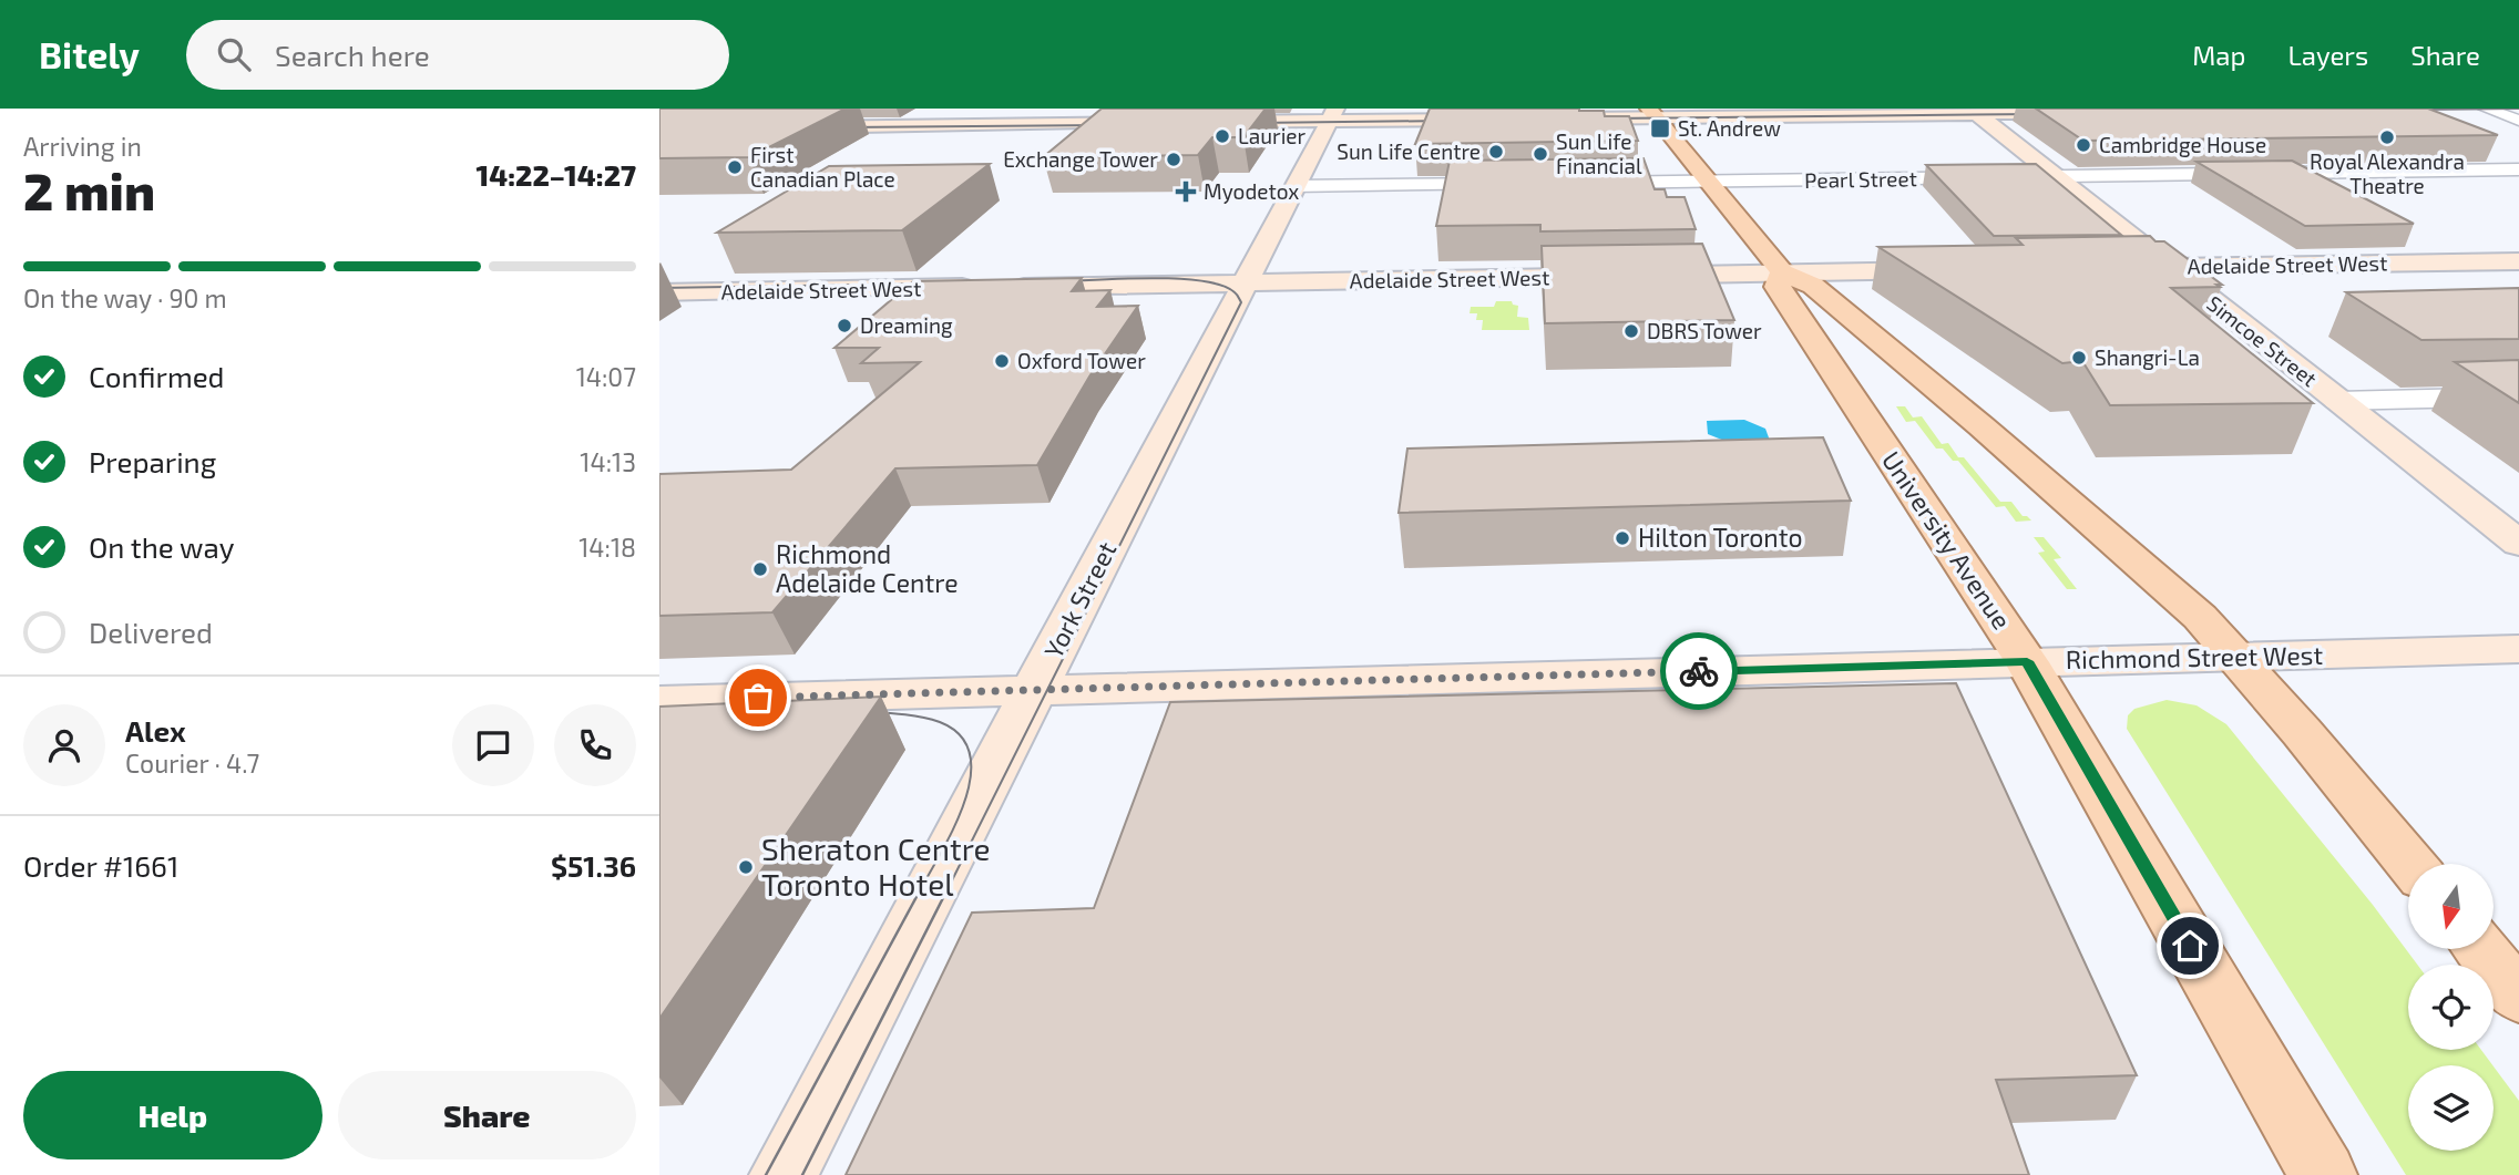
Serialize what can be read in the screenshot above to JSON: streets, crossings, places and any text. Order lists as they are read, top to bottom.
{
  "streets": {
    "main road": [
      "Adelaide Street West",
      "Simcoe Street",
      "University Avenue",
      "York Street",
      "Richmond Street West"
    ],
    "street": ["Pearl Street"]
  },
  "crossings": [
    ["Pearl Street", "Simcoe Street"],
    ["Pearl Street", "University Avenue"],
    ["Adelaide Street West", "Simcoe Street"],
    ["Adelaide Street West", "University Avenue"],
    ["Adelaide Street West", "York Street"],
    ["University Avenue", "Richmond Street West"],
    ["York Street", "Richmond Street West"]
  ],
  "places": {
    "transit": ["St. Andrew"],
    "other": [
      "Laurier",
      "Royal Alexandra Theatre",
      "Cambridge House",
      "Sun Life Centre",
      "Sun Life Financial",
      "Exchange Tower",
      "First Canadian Place",
      "Dreaming",
      "DBRS Tower",
      "Shangri-La",
      "Oxford Tower",
      "Hilton Toronto",
      "Richmond Adelaide Centre",
      "Sheraton Centre Toronto Hotel"
    ],
    "health": ["Myodetox"]
  },
  "north": "bottom",
  "page": {
    "header": "Bitely",
    "search": "Search here",
    "nav": ["Map", "Layers", "Share"],
    "heading": ["2 min", "Arriving in", "14:22–14:27"],
    "panel": [
      "Alex",
      "Courier · 4.7",
      "Order #1661",
      "$51.36"
    ],
    "bar": "On the way · 90 m",
    "list": [
      ["Confirmed", "14:07"],
      ["Preparing", "14:13"],
      ["On the way", "14:18"],
      "Delivered"
    ],
    "buttons": ["Help", "Share"]
  }
}
